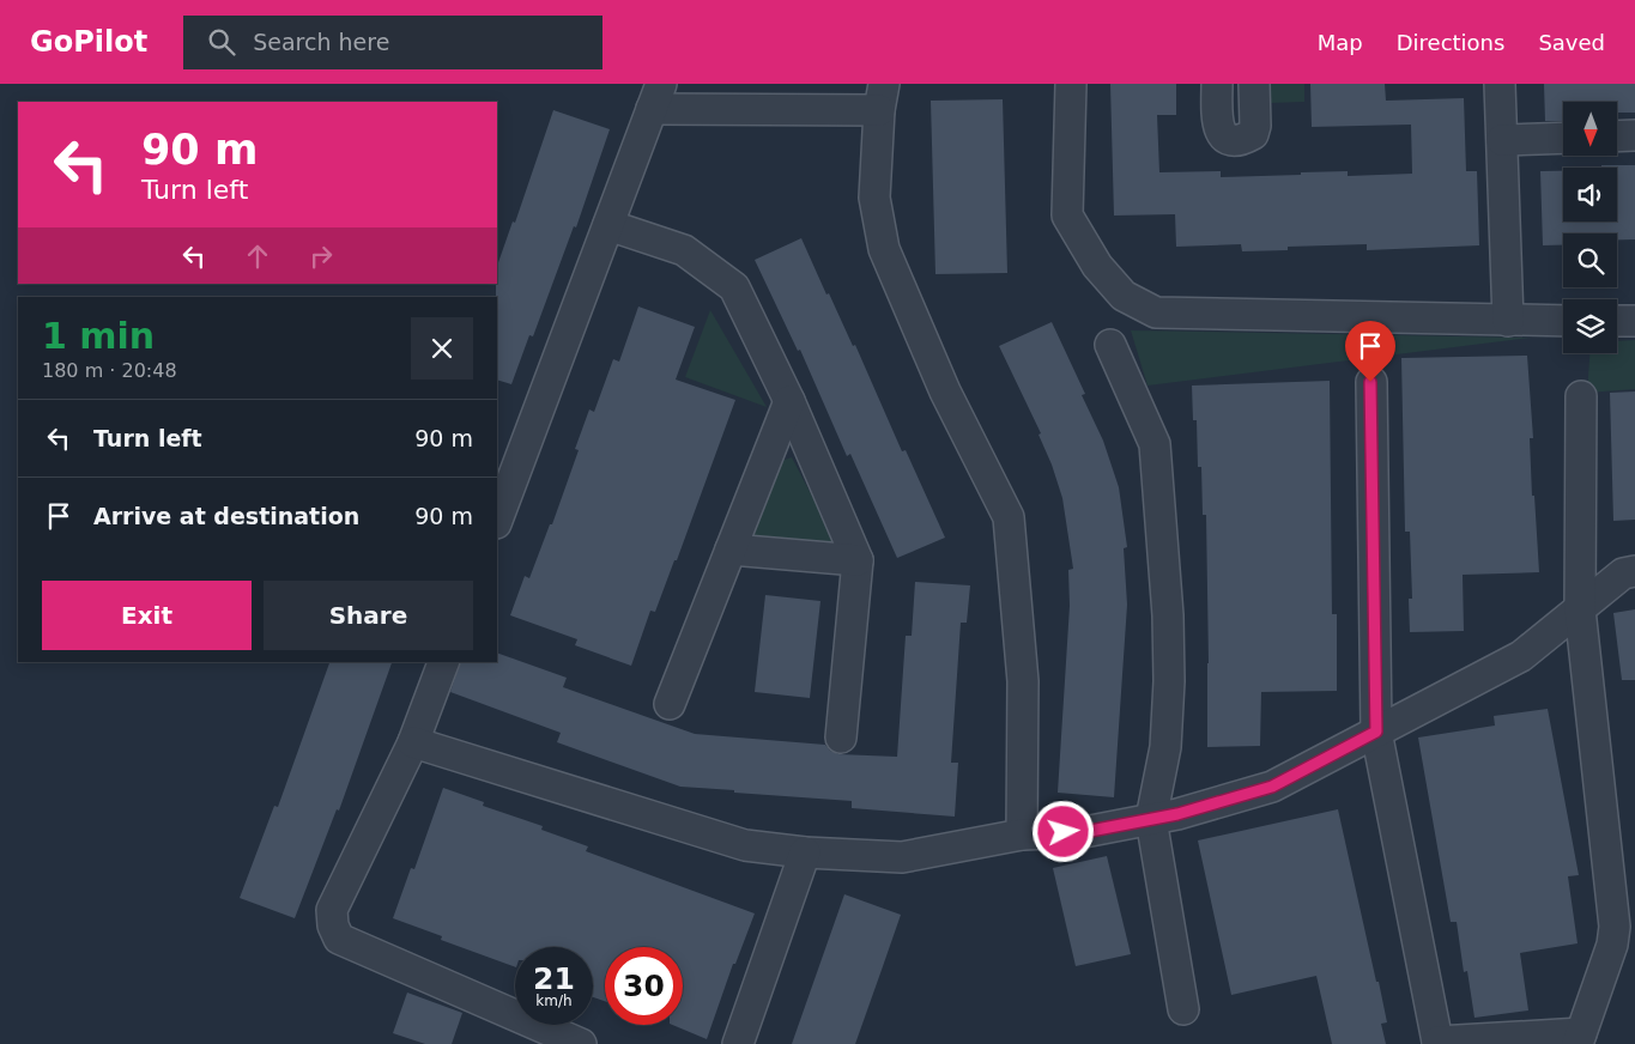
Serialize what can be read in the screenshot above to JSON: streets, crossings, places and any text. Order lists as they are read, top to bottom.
{
  "north": "bottom",
  "page": {
    "header": "GoPilot",
    "search": "Search here",
    "nav": ["Map", "Directions", "Saved"],
    "turn": ["90 m", "Turn left"],
    "heading": ["1 min", "180 m · 20:48"],
    "list": [
      {
        "name": "Turn left",
        "value": "90 m"
      },
      {
        "name": "Arrive at destination",
        "value": "90 m"
      }
    ],
    "buttons": ["Exit", "Share"],
    "speed": "21 km/h",
    "limit": "30"
  }
}
